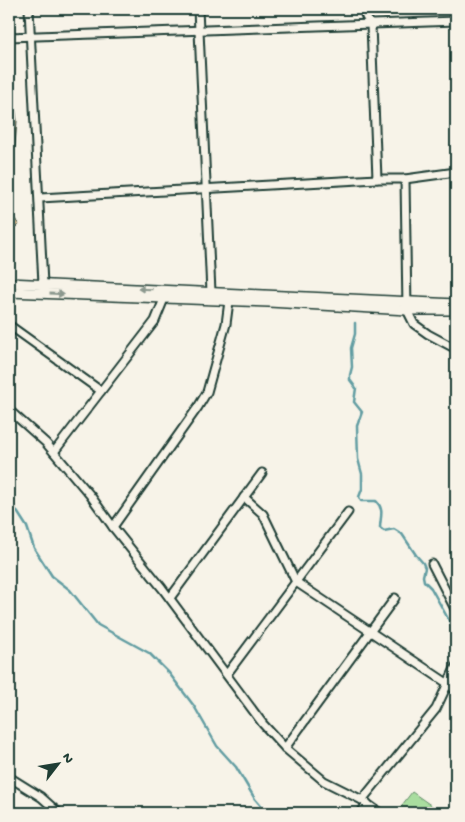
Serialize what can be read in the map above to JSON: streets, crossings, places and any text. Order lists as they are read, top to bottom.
{
  "north": "top right"
}
